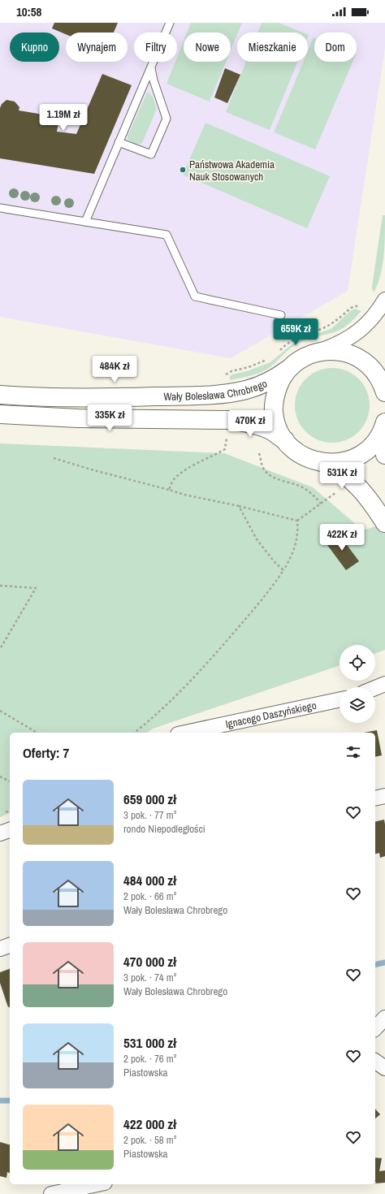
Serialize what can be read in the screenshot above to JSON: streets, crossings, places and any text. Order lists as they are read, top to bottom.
{
  "streets": {
    "main road": ["Wały Bolesława Chrobrego"],
    "street": ["Ignacego Daszyńskiego"]
  },
  "places": ["Państwowa Akademia Nauk Stosowanych"],
  "page": {
    "status": "10:58",
    "chip": [
      "Kupno",
      "Wynajem",
      "Filtry",
      "Nowe",
      "Mieszkanie",
      "Dom"
    ],
    "price": [
      "1.19M zł",
      "659K zł",
      "484K zł",
      "335K zł",
      "470K zł",
      "531K zł",
      "422K zł"
    ],
    "heading": "Oferty: 7",
    "list": [
      {
        "name": "659 000 zł",
        "note": "3 pok. · 77 m² · rondo Niepodległości"
      },
      {
        "name": "484 000 zł",
        "note": "2 pok. · 66 m² · Wały Bolesława Chrobrego"
      },
      {
        "name": "470 000 zł",
        "note": "3 pok. · 74 m² · Wały Bolesława Chrobrego"
      },
      {
        "name": "531 000 zł",
        "note": "2 pok. · 76 m² · Piastowska"
      },
      {
        "name": "422 000 zł",
        "note": "2 pok. · 58 m² · Piastowska"
      }
    ]
  }
}
